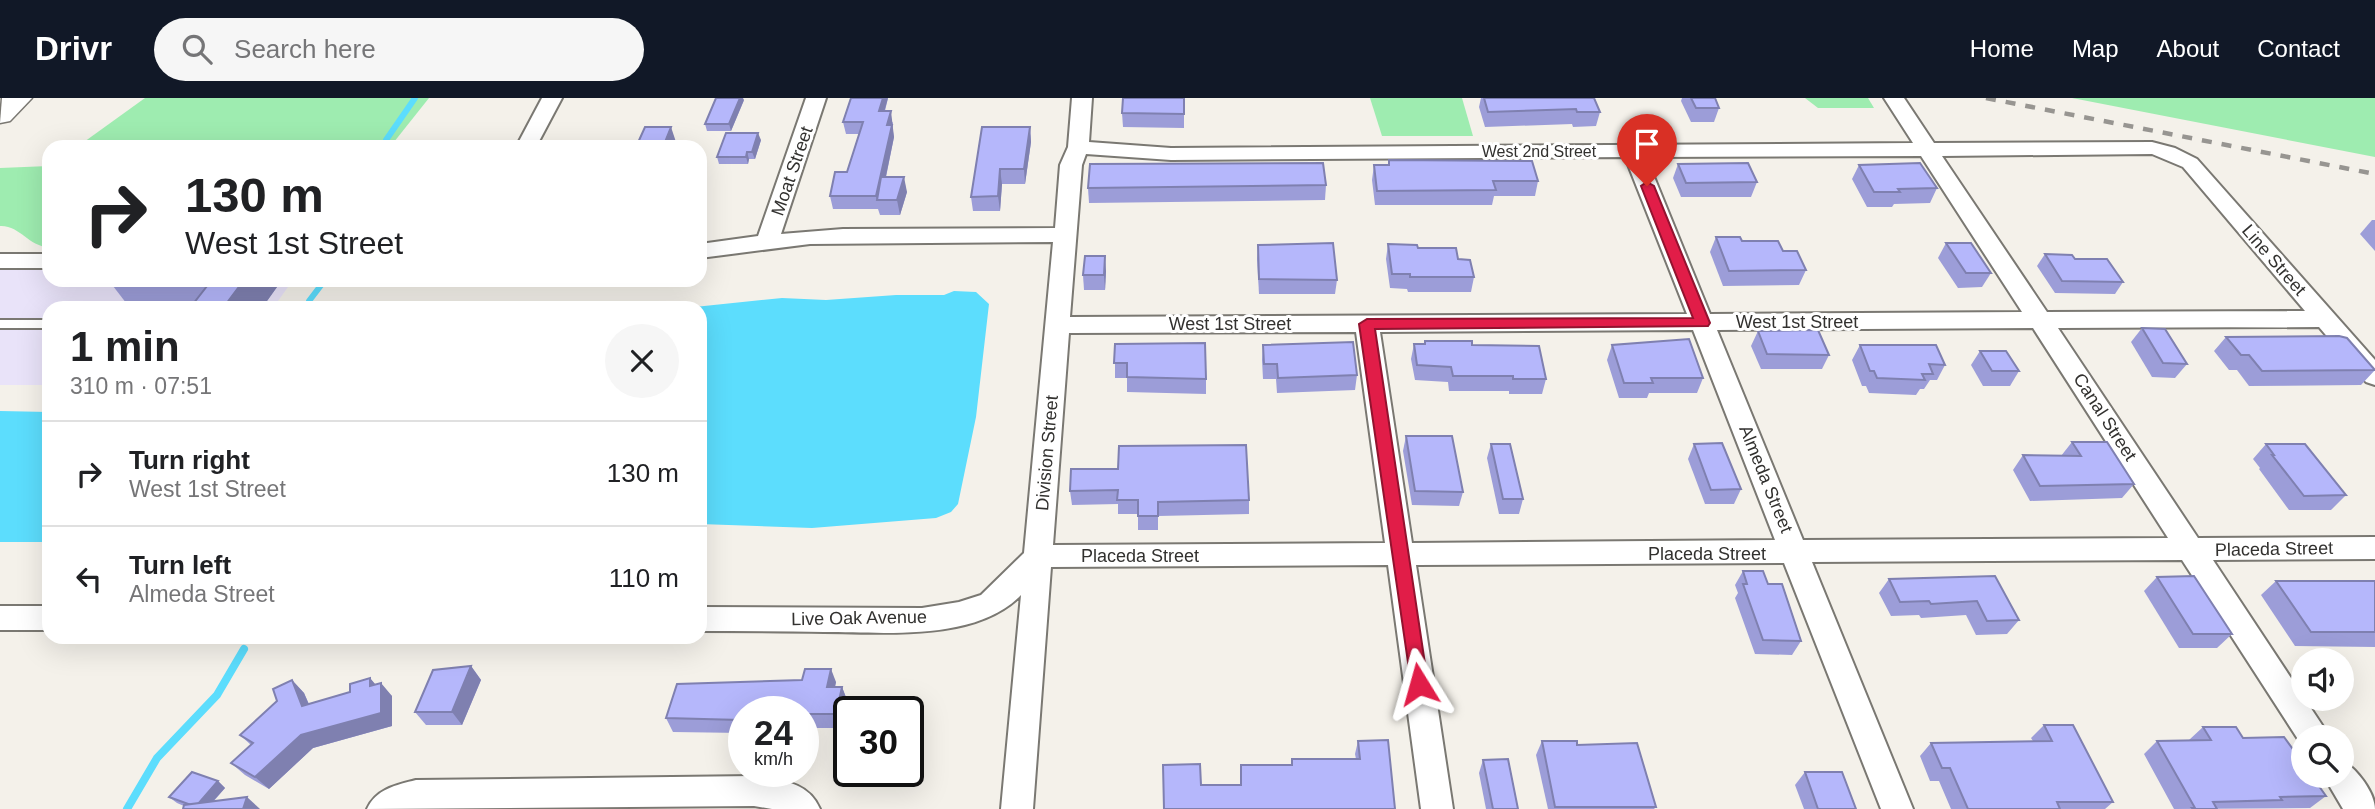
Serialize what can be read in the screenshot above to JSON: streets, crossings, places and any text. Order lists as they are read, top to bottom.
{
  "streets": {
    "street": [
      "West 2nd Street",
      "Moat Street",
      "Line Street",
      "West 1st Street",
      "Canal Street",
      "Division Street",
      "Almeda Street",
      "Placeda Street",
      "Live Oak Avenue"
    ]
  },
  "crossings": [
    ["West 2nd Street", "Line Street"],
    ["West 2nd Street", "Canal Street"],
    ["West 2nd Street", "Division Street"],
    ["West 2nd Street", "Almeda Street"],
    ["Line Street", "West 1st Street"],
    ["West 1st Street", "Canal Street"],
    ["West 1st Street", "Division Street"],
    ["West 1st Street", "Almeda Street"],
    ["Canal Street", "Placeda Street"],
    ["Division Street", "Placeda Street"],
    ["Division Street", "Live Oak Avenue"],
    ["Almeda Street", "Placeda Street"],
    ["Placeda Street", "Live Oak Avenue"]
  ],
  "page": {
    "header": "Drivr",
    "search": "Search here",
    "nav": [
      "Home",
      "Map",
      "About",
      "Contact"
    ],
    "turn": ["130 m", "West 1st Street"],
    "heading": ["1 min", "310 m · 07:51"],
    "list": [
      {
        "name": "Turn right",
        "note": "West 1st Street",
        "value": "130 m"
      },
      {
        "name": "Turn left",
        "note": "Almeda Street",
        "value": "110 m"
      }
    ],
    "speed": "24 km/h",
    "limit": "30"
  }
}
